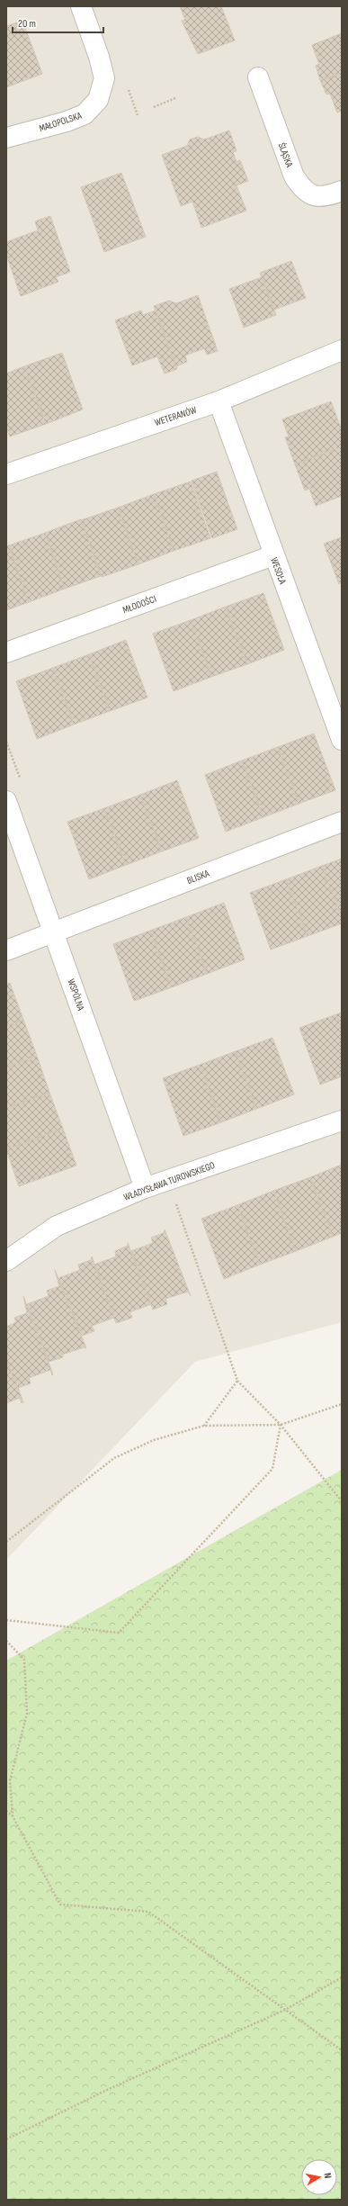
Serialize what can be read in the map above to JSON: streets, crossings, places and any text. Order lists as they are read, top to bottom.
{
  "streets": {
    "street": [
      "MAŁOPOLSKA",
      "ŚLĄSKA",
      "WETERANÓW",
      "WESOŁA",
      "MŁODOŚCI",
      "BLISKA",
      "WSPÓLNA",
      "WŁADYSŁAWA TUROWSKIEGO"
    ]
  },
  "crossings": [
    ["WETERANÓW", "WESOŁA"],
    ["WESOŁA", "MŁODOŚCI"],
    ["BLISKA", "WSPÓLNA"],
    ["WSPÓLNA", "WŁADYSŁAWA TUROWSKIEGO"]
  ],
  "scale_bar": "20 m",
  "north": "right"
}
